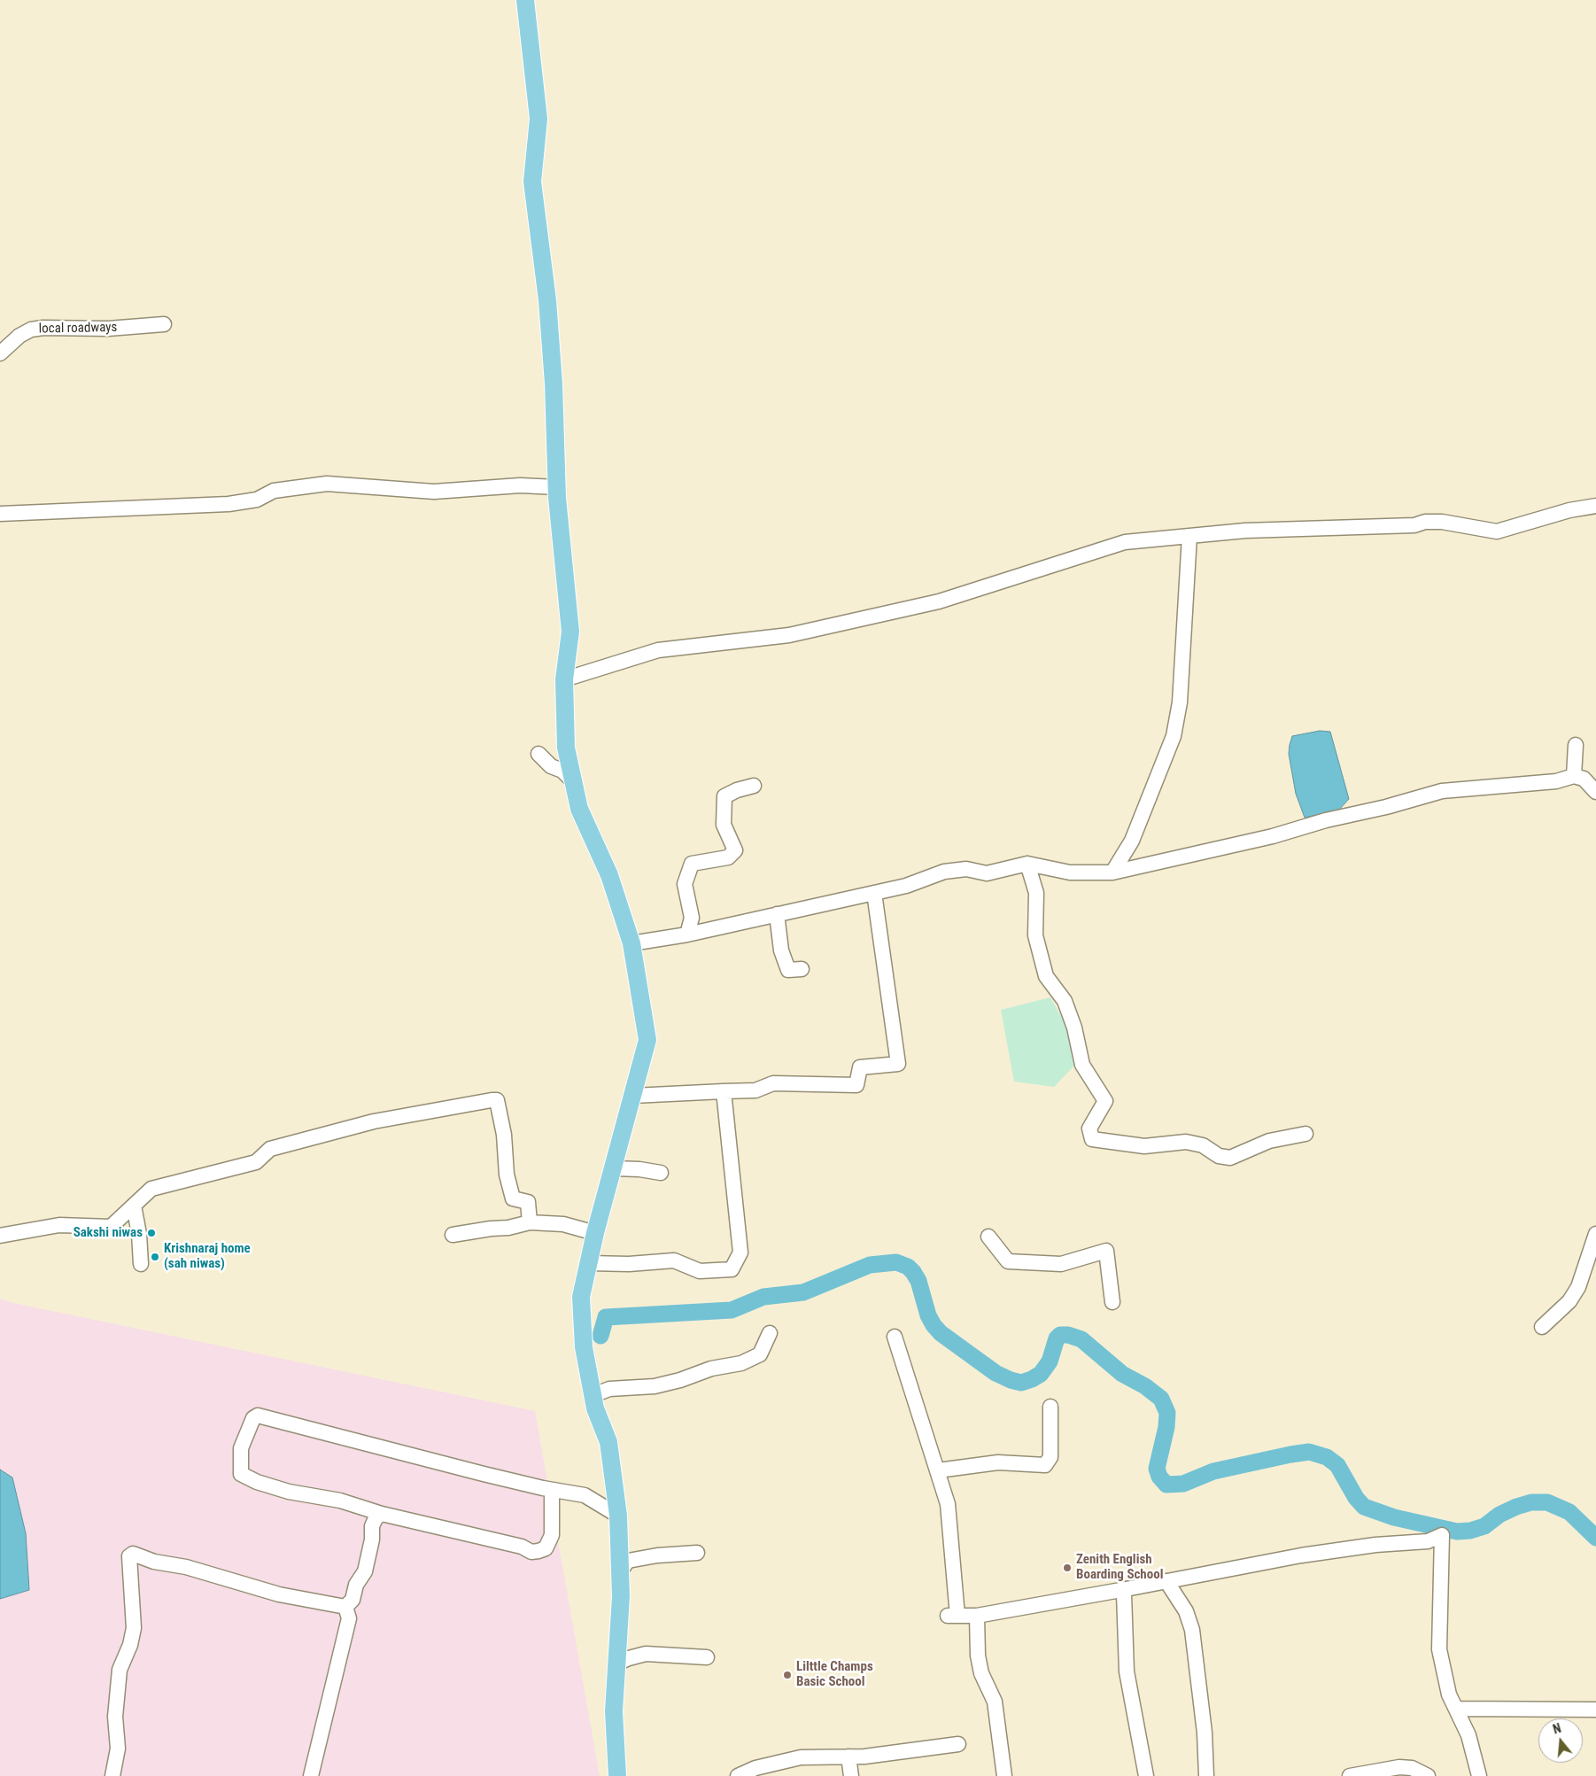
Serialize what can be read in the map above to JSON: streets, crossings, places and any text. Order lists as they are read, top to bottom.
{
  "streets": {
    "street": ["local roadways"]
  },
  "places": [
    "Sakshi niwas",
    "Krishnaraj home (sah niwas)",
    "Zenith English Boarding School",
    "Lilttle Champs Basic School"
  ],
  "north": "top"
}
